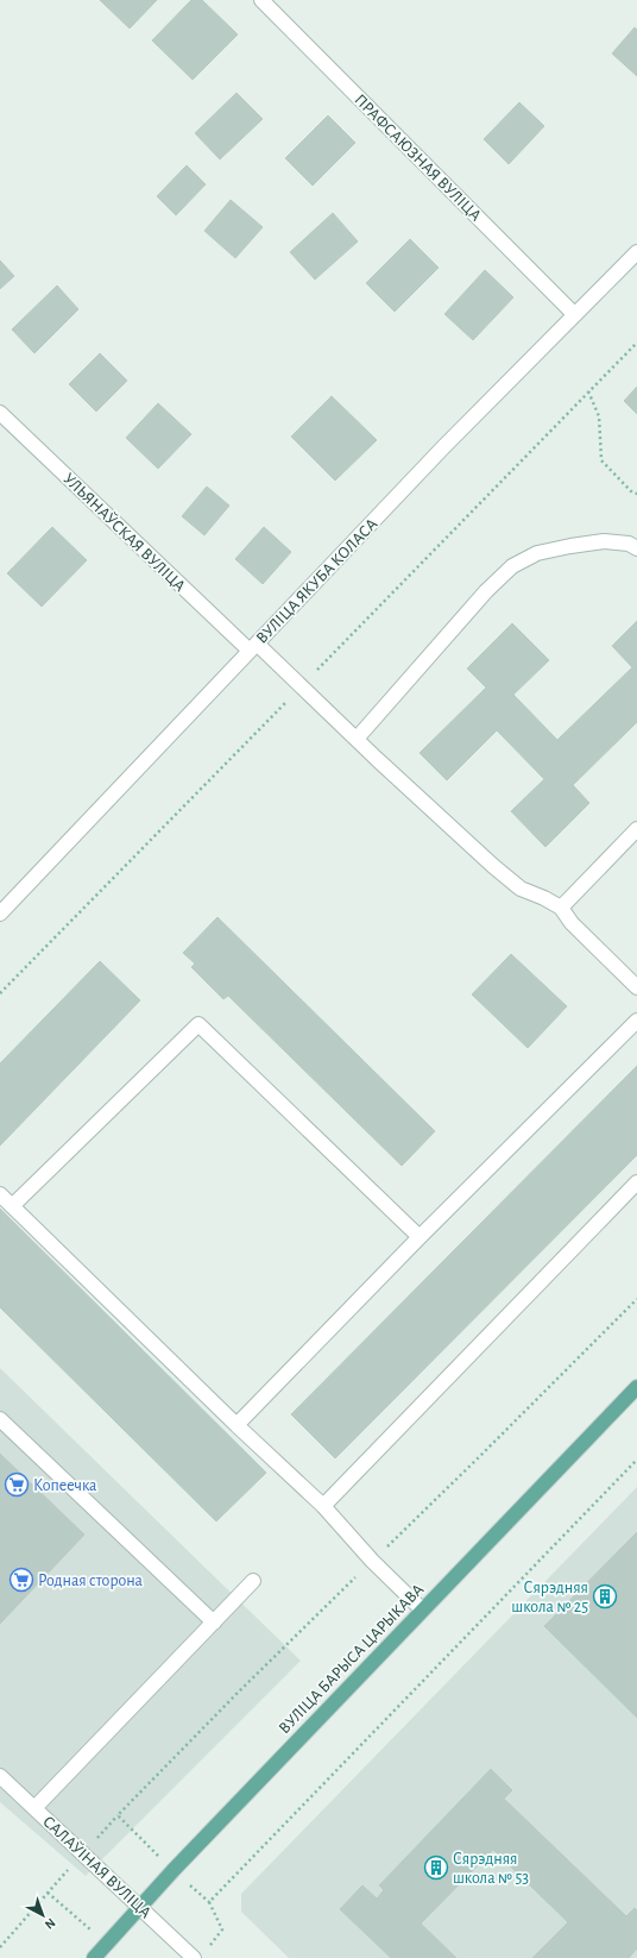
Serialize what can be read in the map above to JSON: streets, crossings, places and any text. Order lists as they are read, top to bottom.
{
  "streets": {
    "main road": ["ВУЛІЦА БАРЫСА ЦАРЫКАВА"],
    "street": [
      "ПРАФСАЮЗНАЯ ВУЛІЦА",
      "УЛЬЯНАЎСКАЯ ВУЛІЦА",
      "ВУЛІЦА ЯКУБА КОЛАСА",
      "САЛАЎІНАЯ ВУЛІЦА"
    ]
  },
  "crossings": [
    ["ПРАФСАЮЗНАЯ ВУЛІЦА", "ВУЛІЦА ЯКУБА КОЛАСА"],
    ["УЛЬЯНАЎСКАЯ ВУЛІЦА", "ВУЛІЦА ЯКУБА КОЛАСА"],
    ["ВУЛІЦА БАРЫСА ЦАРЫКАВА", "САЛАЎІНАЯ ВУЛІЦА"]
  ],
  "places": {
    "supermarket": ["Копеечка", "Родная сторона"],
    "building": ["Сярэдняя школа № 25", "Сярэдняя школа № 53"]
  },
  "north": "bottom right"
}
